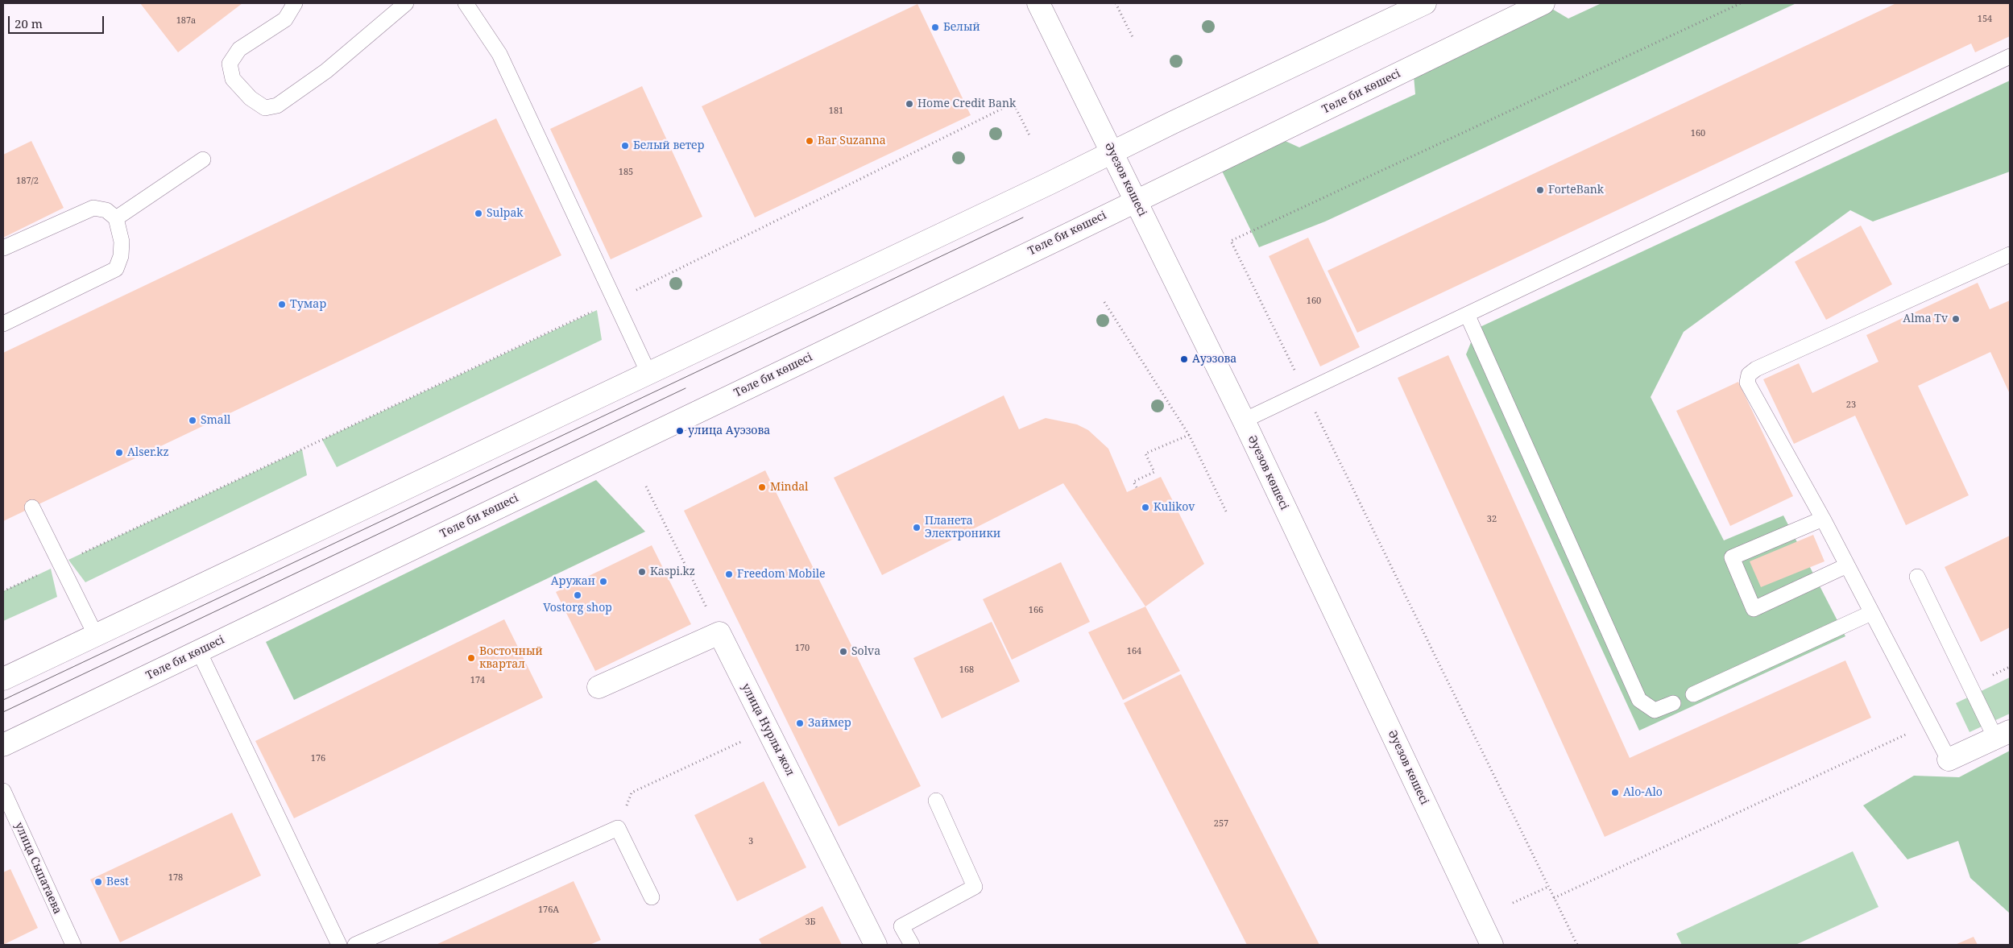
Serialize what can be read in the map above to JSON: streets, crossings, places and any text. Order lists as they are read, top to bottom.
{
  "streets": {
    "main road": ["Төле би көшесі", "Әуезов көшесі", "улица Нурлы жол"],
    "lane": ["улица Сыпатаева"]
  },
  "crossings": [
    ["Төле би көшесі", "Әуезов көшесі"]
  ],
  "places": [
    "Белый",
    "Home Credit Bank",
    "Bar Suzanna",
    "Белый ветер",
    "ForteBank",
    "Sulpak",
    "Тумар",
    "Alma Tv",
    "Ауэзова",
    "Small",
    "улица Ауэзова",
    "Alser.kz",
    "Mindal",
    "Kulikov",
    "Планета Электроники",
    "Kaspi.kz",
    "Freedom Mobile",
    "Аружан",
    "Vostorg shop",
    "Solva",
    "Восточный квартал",
    "Займер",
    "Alo-Alo",
    "Best"
  ],
  "house_numbers": [
    "154",
    "187а",
    "181",
    "160",
    "185",
    "187/2",
    "160",
    "23",
    "32",
    "166",
    "170",
    "164",
    "168",
    "174",
    "176",
    "257",
    "3",
    "178",
    "176А",
    "3Б"
  ],
  "scale_bar": "20 m"
}
